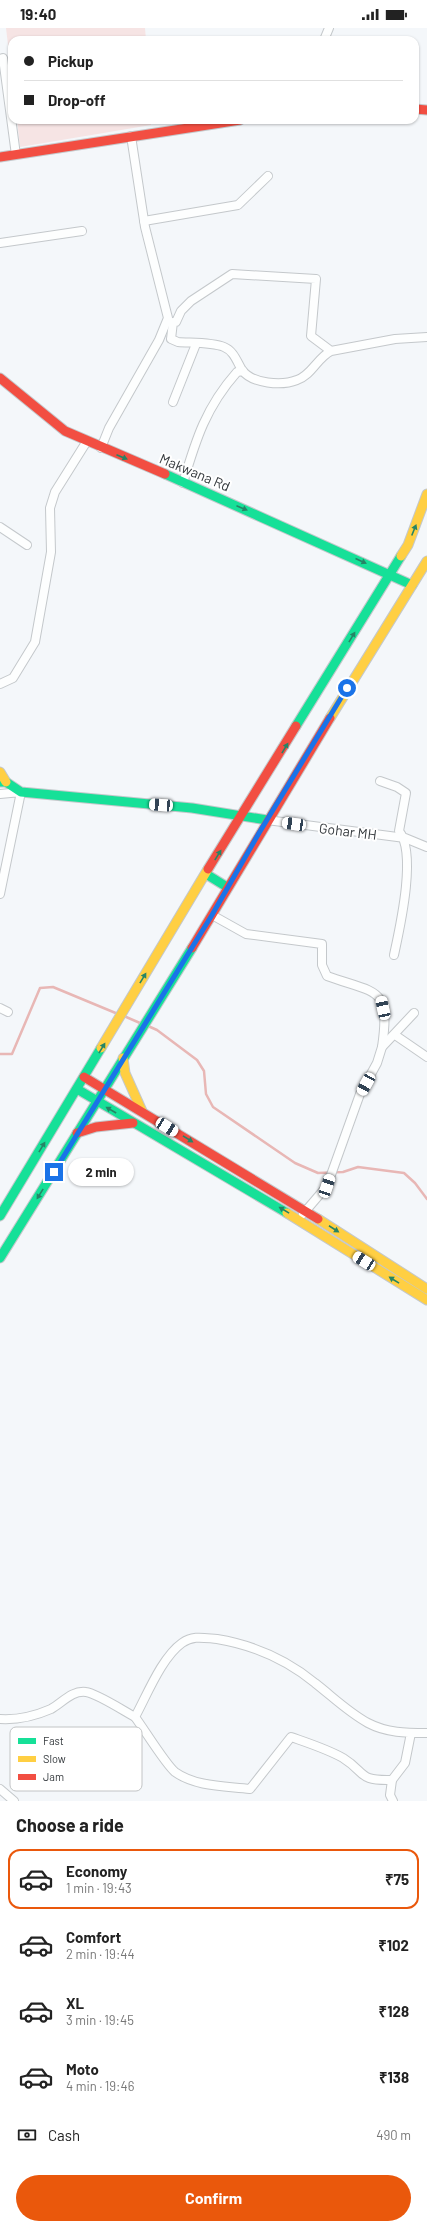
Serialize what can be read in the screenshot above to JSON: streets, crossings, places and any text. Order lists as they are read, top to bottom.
{
  "streets": {
    "main road": ["Makwana Rd"],
    "street": ["Gohar MH"]
  },
  "one_way": ["Makwana Rd"],
  "legend": ["Fast", "Slow", "Jam"],
  "page": {
    "status": "19:40",
    "banner": ["Pickup", "Drop-off"],
    "bubble": "2 min",
    "heading": "Choose a ride",
    "list": [
      {
        "name": "Economy",
        "note": "1 min · 19:43",
        "value": "₹75"
      },
      {
        "name": "Comfort",
        "note": "2 min · 19:44",
        "value": "₹102"
      },
      {
        "name": "XL",
        "note": "3 min · 19:45",
        "value": "₹128"
      },
      {
        "name": "Moto",
        "note": "4 min · 19:46",
        "value": "₹138"
      }
    ],
    "pay": ["Cash", "490 m"],
    "buttons": "Confirm"
  }
}
